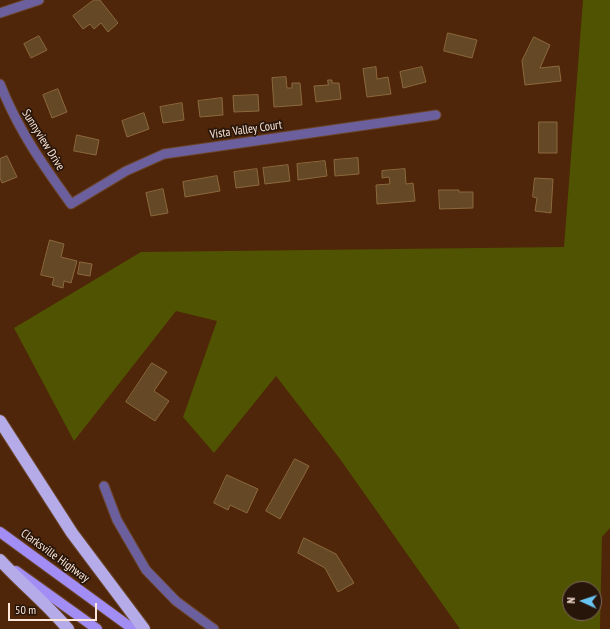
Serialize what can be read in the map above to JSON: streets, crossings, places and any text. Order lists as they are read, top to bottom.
{
  "streets": {
    "main road": ["Clarksville Highway"],
    "street": ["Vista Valley Court", "Sunnyview Drive"]
  },
  "crossings": [
    ["Vista Valley Court", "Sunnyview Drive"]
  ],
  "scale_bar": "50 m",
  "north": "left"
}
